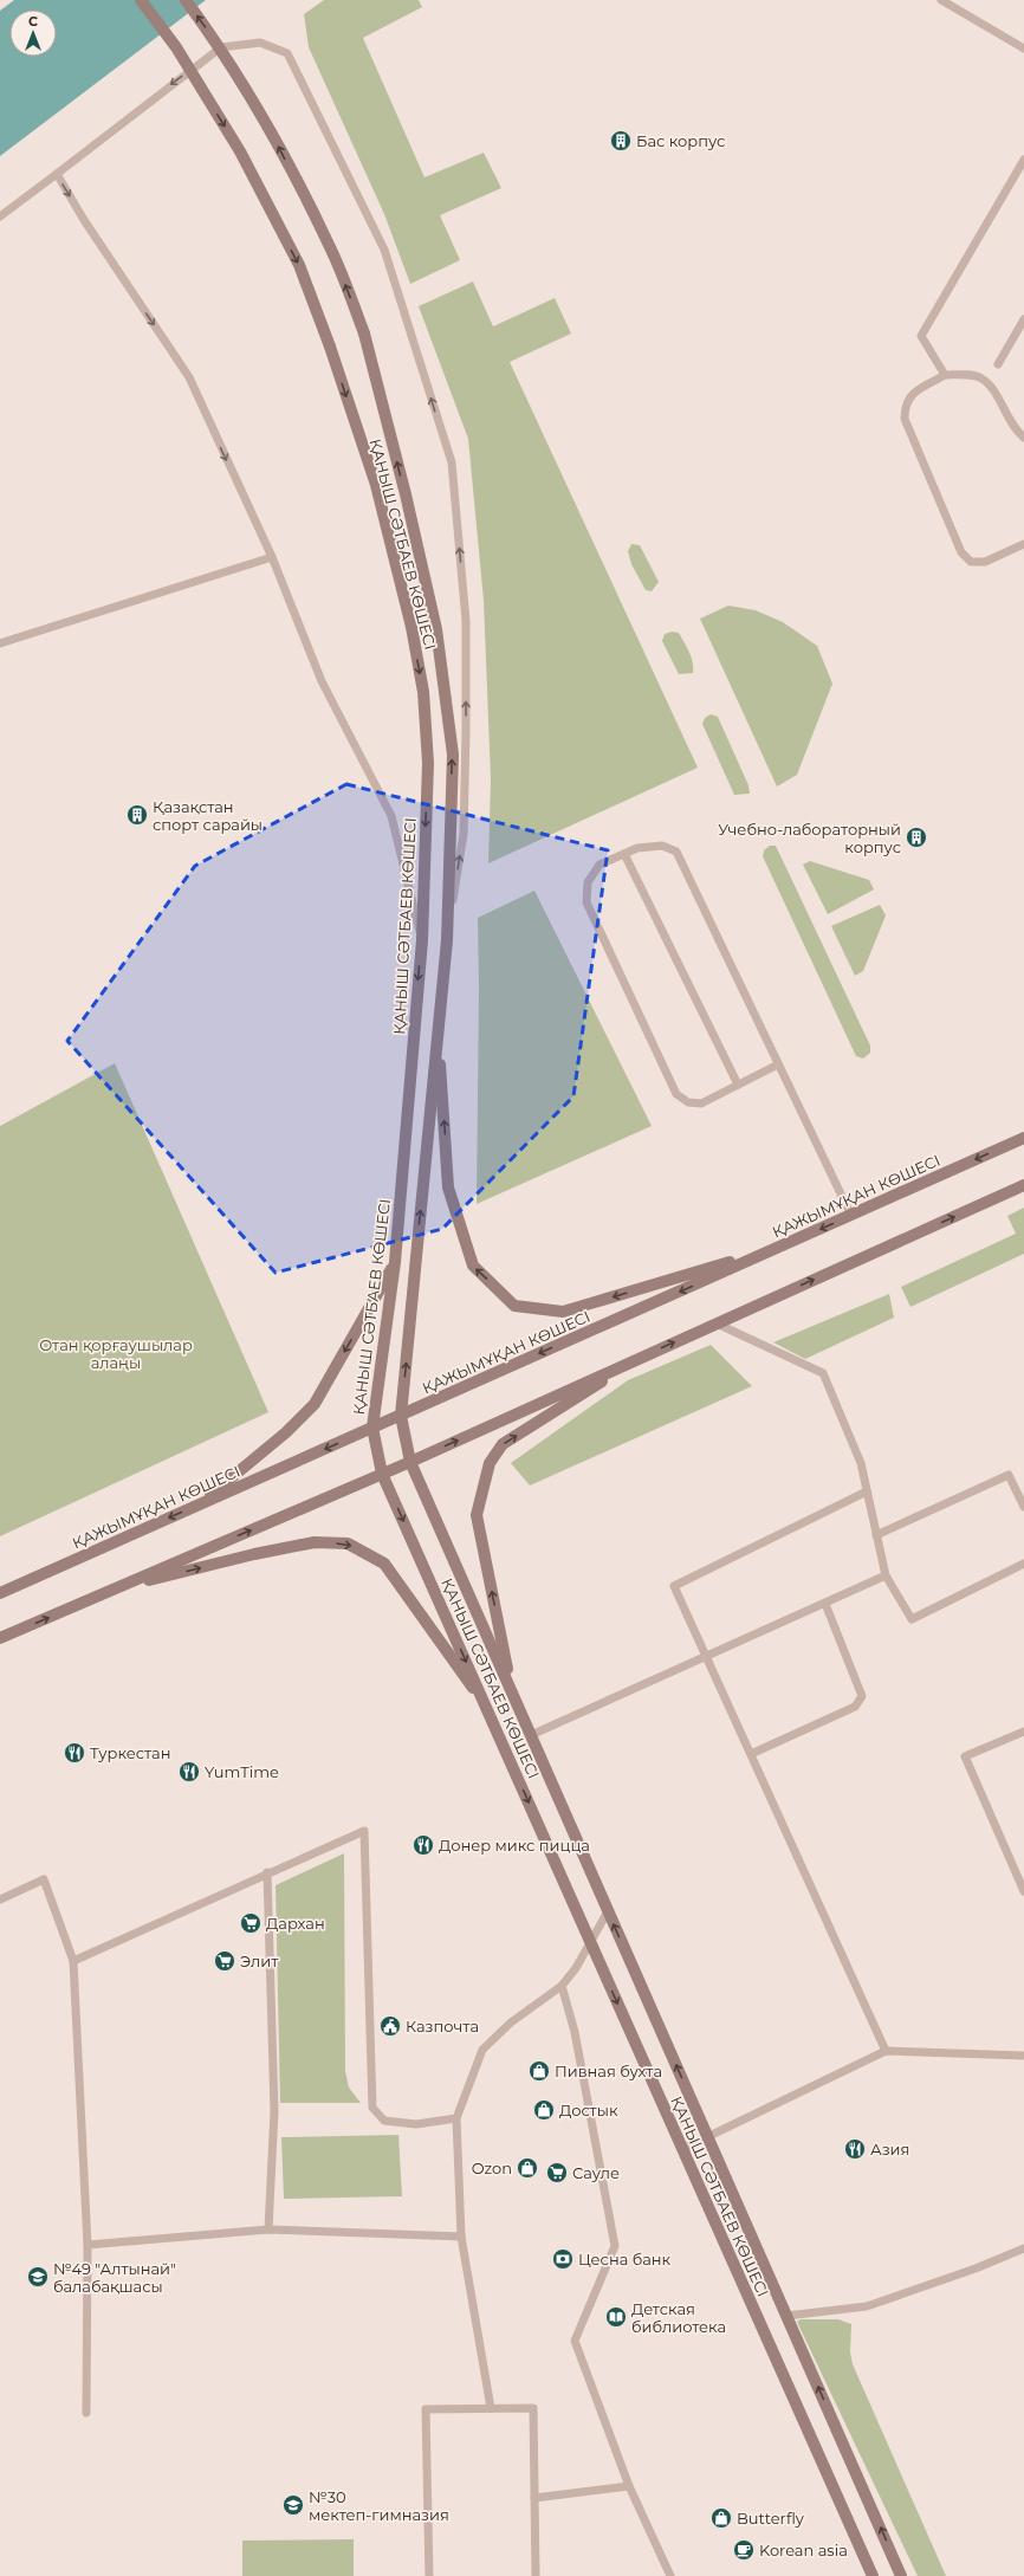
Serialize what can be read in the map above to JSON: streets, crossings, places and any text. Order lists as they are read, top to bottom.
{
  "streets": {
    "main road": ["ҚАНЫШ СӘТБАЕВ КӨШЕСІ", "ҚАЖЫМҰҚАН КӨШЕСІ"]
  },
  "crossings": [
    ["ҚАНЫШ СӘТБАЕВ КӨШЕСІ", "ҚАЖЫМҰҚАН КӨШЕСІ"]
  ],
  "parks": ["Отан қорғаушылар алаңы"],
  "places": {
    "building": ["Бас корпус", "Қазақстан спорт сарайы", "Учебно-лабораторный корпус"],
    "restaurant": [
      "Туркестан",
      "YumTime",
      "Донер микс пицца",
      "Азия"
    ],
    "supermarket": ["Дархан", "Элит", "Сауле"],
    "public building": ["Казпочта"],
    "shop": [
      "Пивная бухта",
      "Достык",
      "Ozon",
      "Butterfly"
    ],
    "bank": ["Цесна банк"],
    "school or university": ["№49 \"Алтынай\" балабақшасы", "№30 мектеп-гимназия"],
    "library": ["Детская библиотека"],
    "cafe": ["Korean asia"]
  },
  "north": "top"
}
